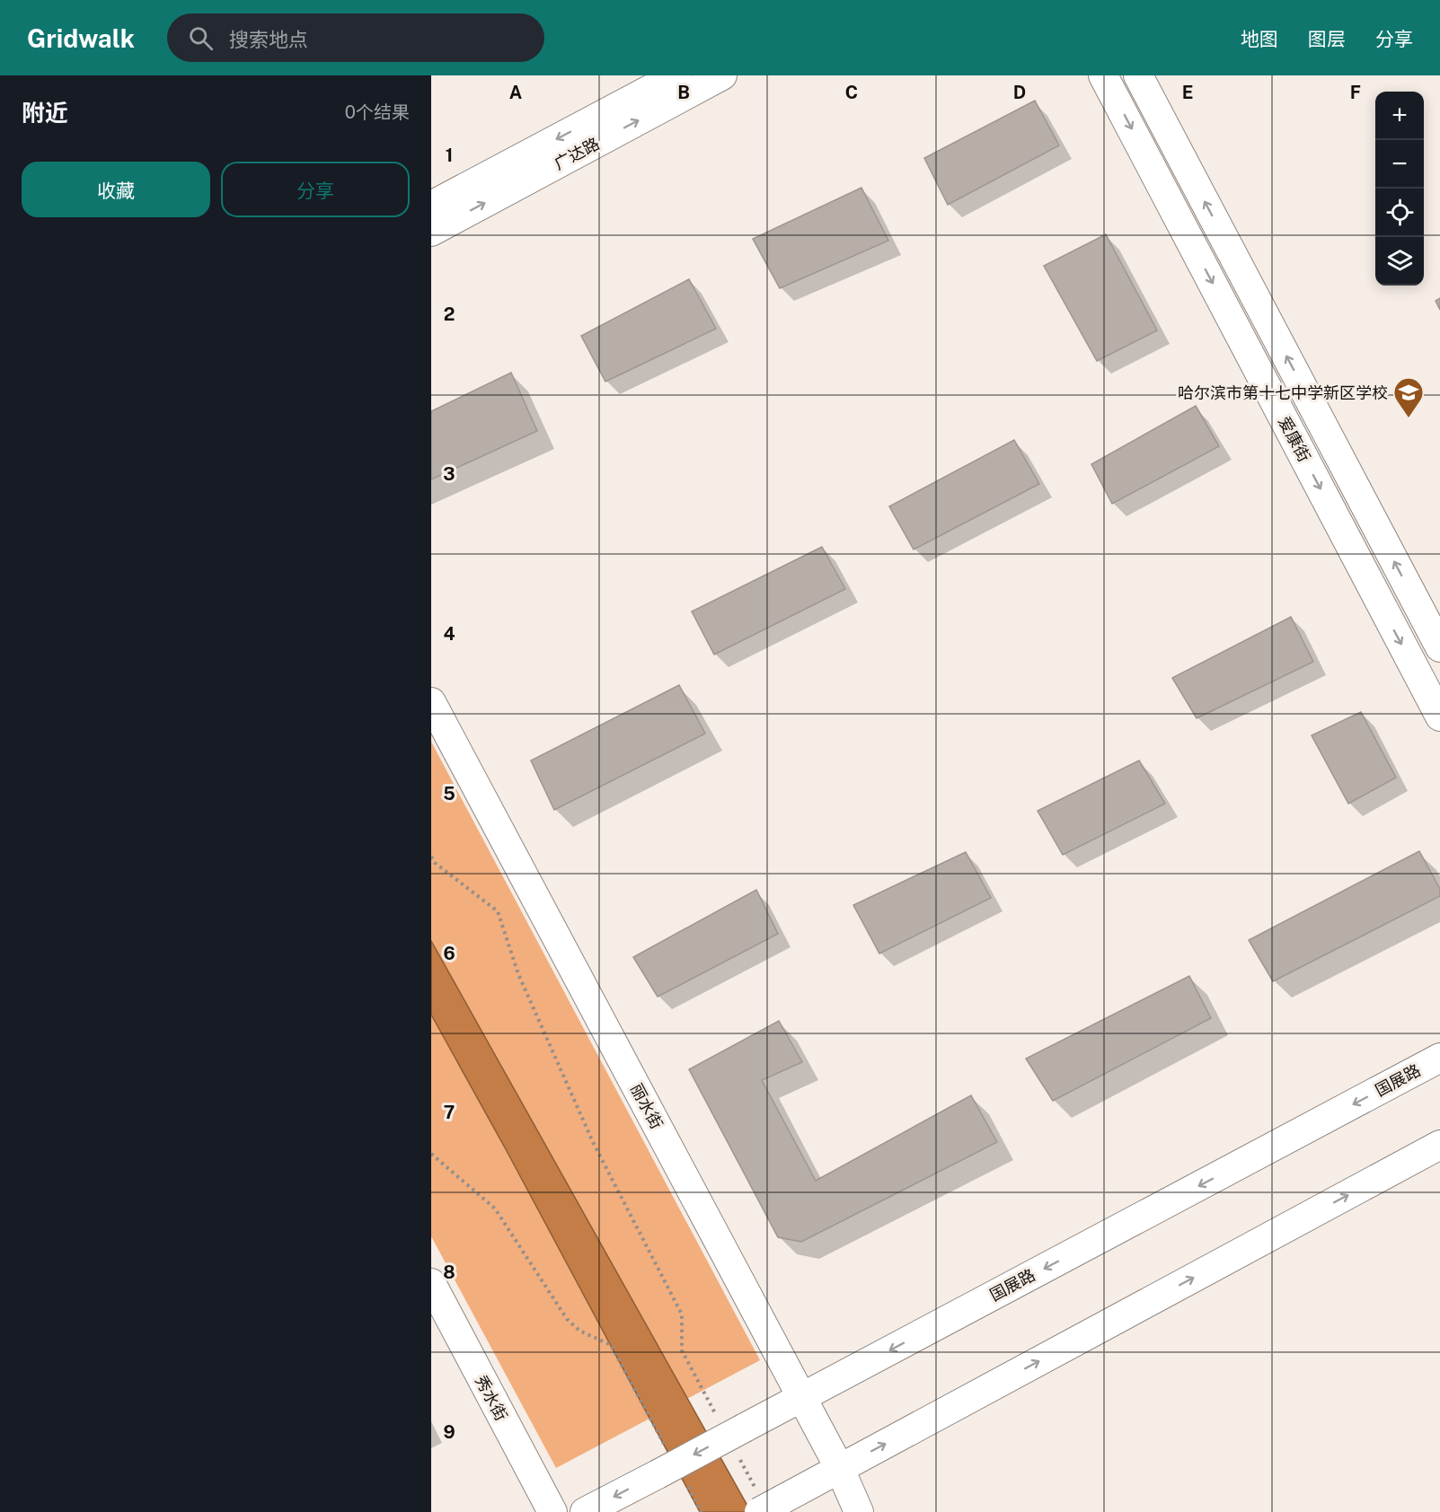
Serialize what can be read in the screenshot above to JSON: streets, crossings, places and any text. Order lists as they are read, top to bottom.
{
  "streets": {
    "main road": [
      "广达路",
      "爱康街",
      "国展路",
      "丽水街",
      "秀水街"
    ]
  },
  "places": {
    "school or university": ["哈尔滨市第十七中学新区学校"]
  },
  "page": {
    "header": "Gridwalk",
    "search": "搜索地点",
    "nav": ["地图", "图层", "分享"],
    "heading": ["附近", "0个结果"],
    "map_buttons": ["+", "−"],
    "buttons": ["收藏", "分享"]
  },
  "grid": {
    "columns": [
      "A",
      "B",
      "C",
      "D",
      "E",
      "F"
    ],
    "rows": [
      "1",
      "2",
      "3",
      "4",
      "5",
      "6",
      "7",
      "8",
      "9"
    ]
  }
}
